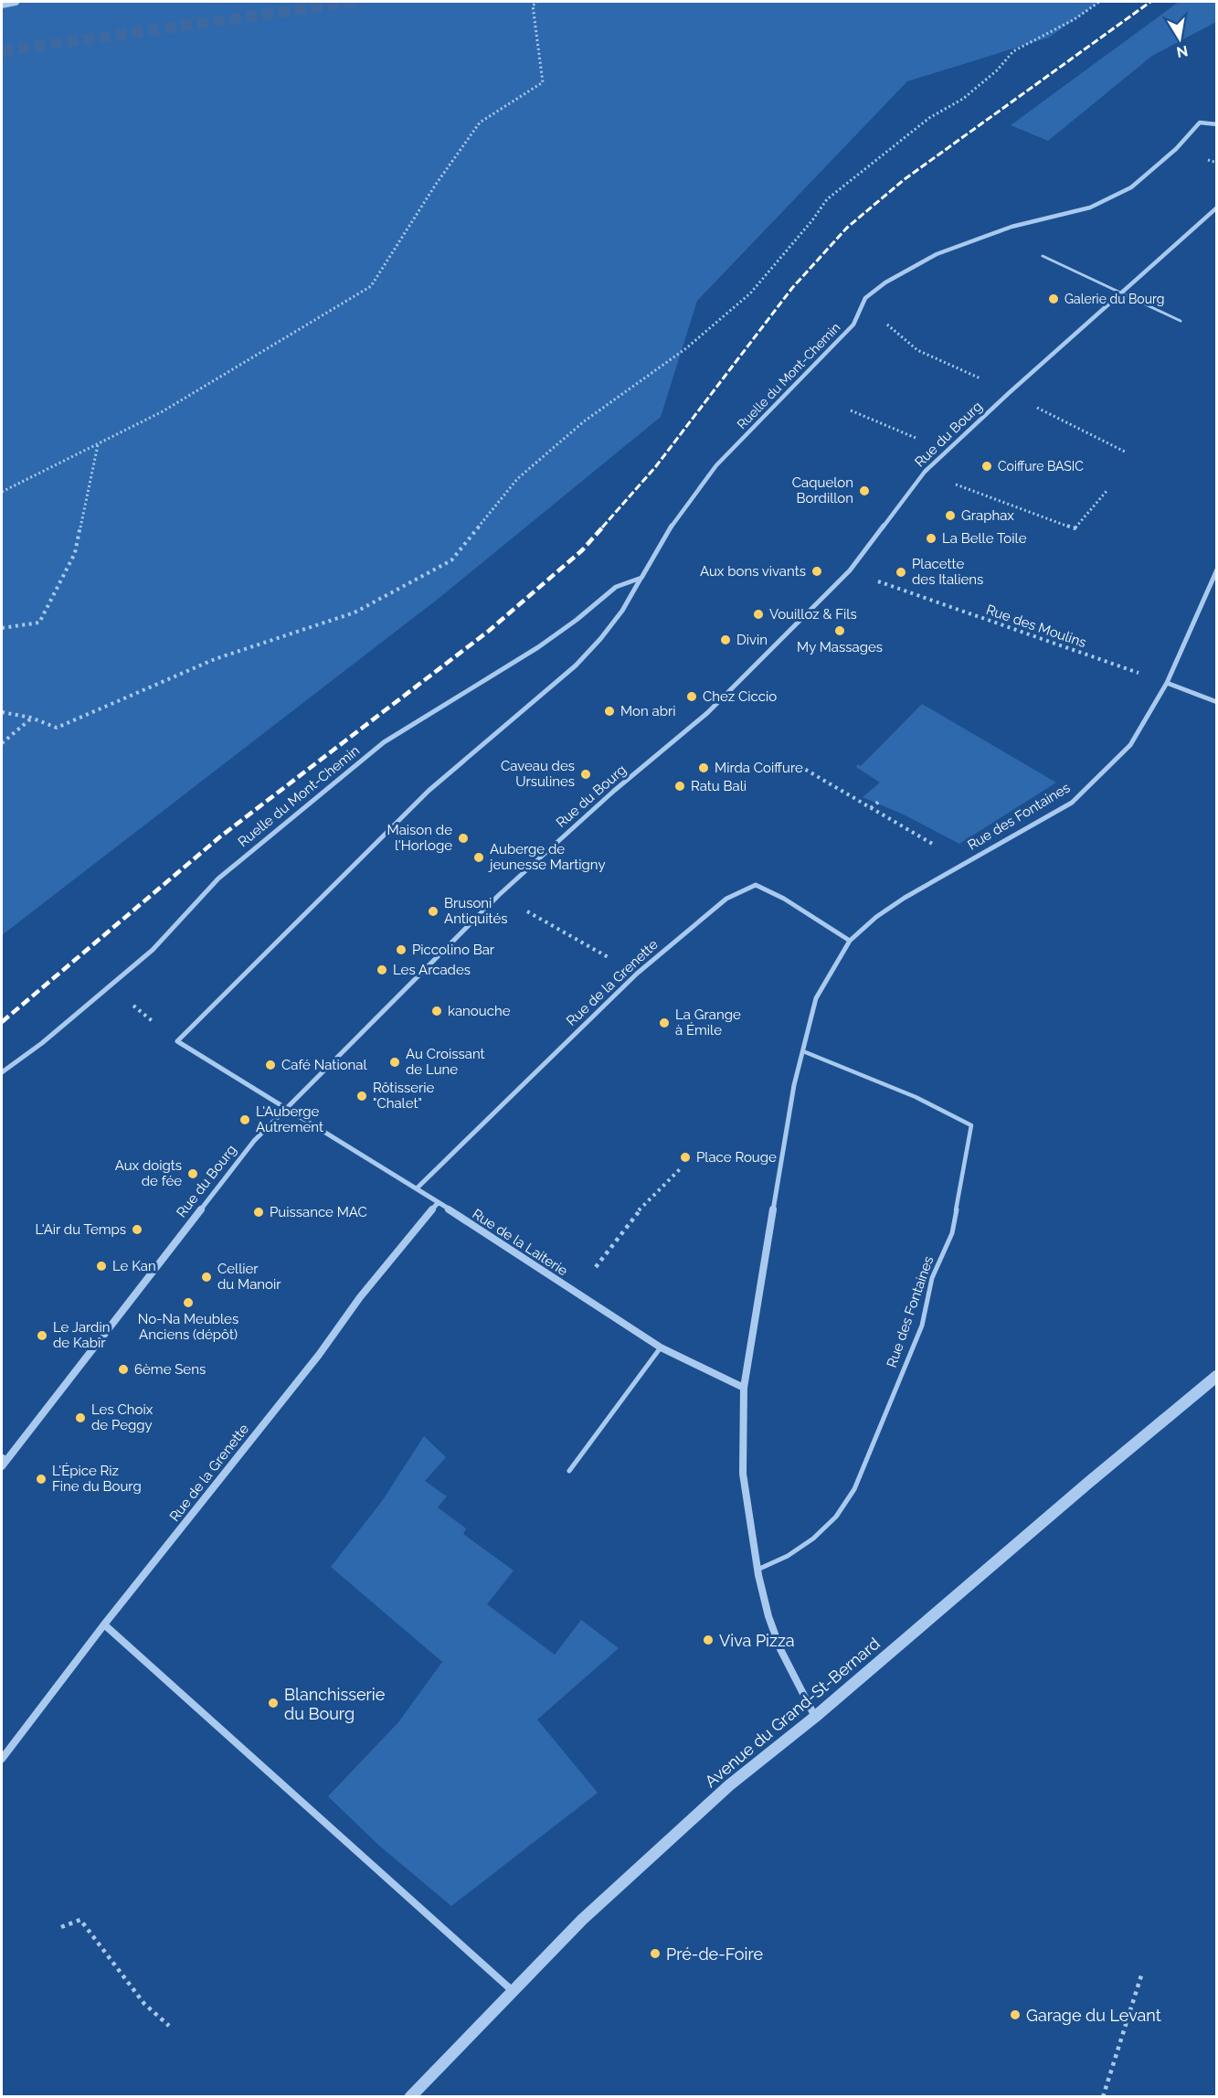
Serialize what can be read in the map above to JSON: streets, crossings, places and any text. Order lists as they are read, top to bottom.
{
  "streets": {
    "street": [
      "Ruelle du Mont-Chemin",
      "Rue du Bourg",
      "Rue des Fontaines",
      "Rue de la Grenette",
      "Rue de la Laiterie",
      "Avenue du Grand-St-Bernard"
    ],
    "path": ["Rue des Moulins"]
  },
  "crossings": [
    ["Ruelle du Mont-Chemin", "Rue du Bourg"],
    ["Ruelle du Mont-Chemin", "Rue de la Laiterie"],
    ["Rue du Bourg", "Rue des Moulins"],
    ["Rue du Bourg", "Rue de la Laiterie"],
    ["Rue des Moulins", "Rue des Fontaines"],
    ["Rue des Fontaines", "Rue de la Grenette"],
    ["Rue des Fontaines", "Rue de la Laiterie"],
    ["Rue des Fontaines", "Avenue du Grand-St-Bernard"],
    ["Rue de la Grenette", "Rue de la Laiterie"]
  ],
  "places": [
    "Galerie du Bourg",
    "Coiffure BASIC",
    "Caquelon Bordillon",
    "Graphax",
    "La Belle Toile",
    "Aux bons vivants",
    "Placette des Italiens",
    "Vouilloz & Fils",
    "My Massages",
    "Divin",
    "Chez Ciccio",
    "Mon abri",
    "Mirda Coiffure",
    "Caveau des Ursulines",
    "Ratu Bali",
    "Maison de l'Horloge",
    "Auberge de jeunesse Martigny",
    "Brusoni Antiquités",
    "Piccolino Bar",
    "Les Arcades",
    "kanouche",
    "La Grange à Émile",
    "Au Croissant de Lune",
    "Café National",
    "Rôtisserie \"Chalet\"",
    "L'Auberge Autrement",
    "Place Rouge",
    "Aux doigts de fée",
    "Puissance MAC",
    "L'Air du Temps",
    "Le Kan",
    "Cellier du Manoir",
    "No-Na Meubles Anciens (dépôt)",
    "Le Jardin de Kabîr",
    "6ème Sens",
    "Les Choix de Peggy",
    "L'Épice Riz Fine du Bourg",
    "Viva Pizza",
    "Blanchisserie du Bourg",
    "Pré-de-Foire",
    "Garage du Levant"
  ],
  "north": "bottom"
}
